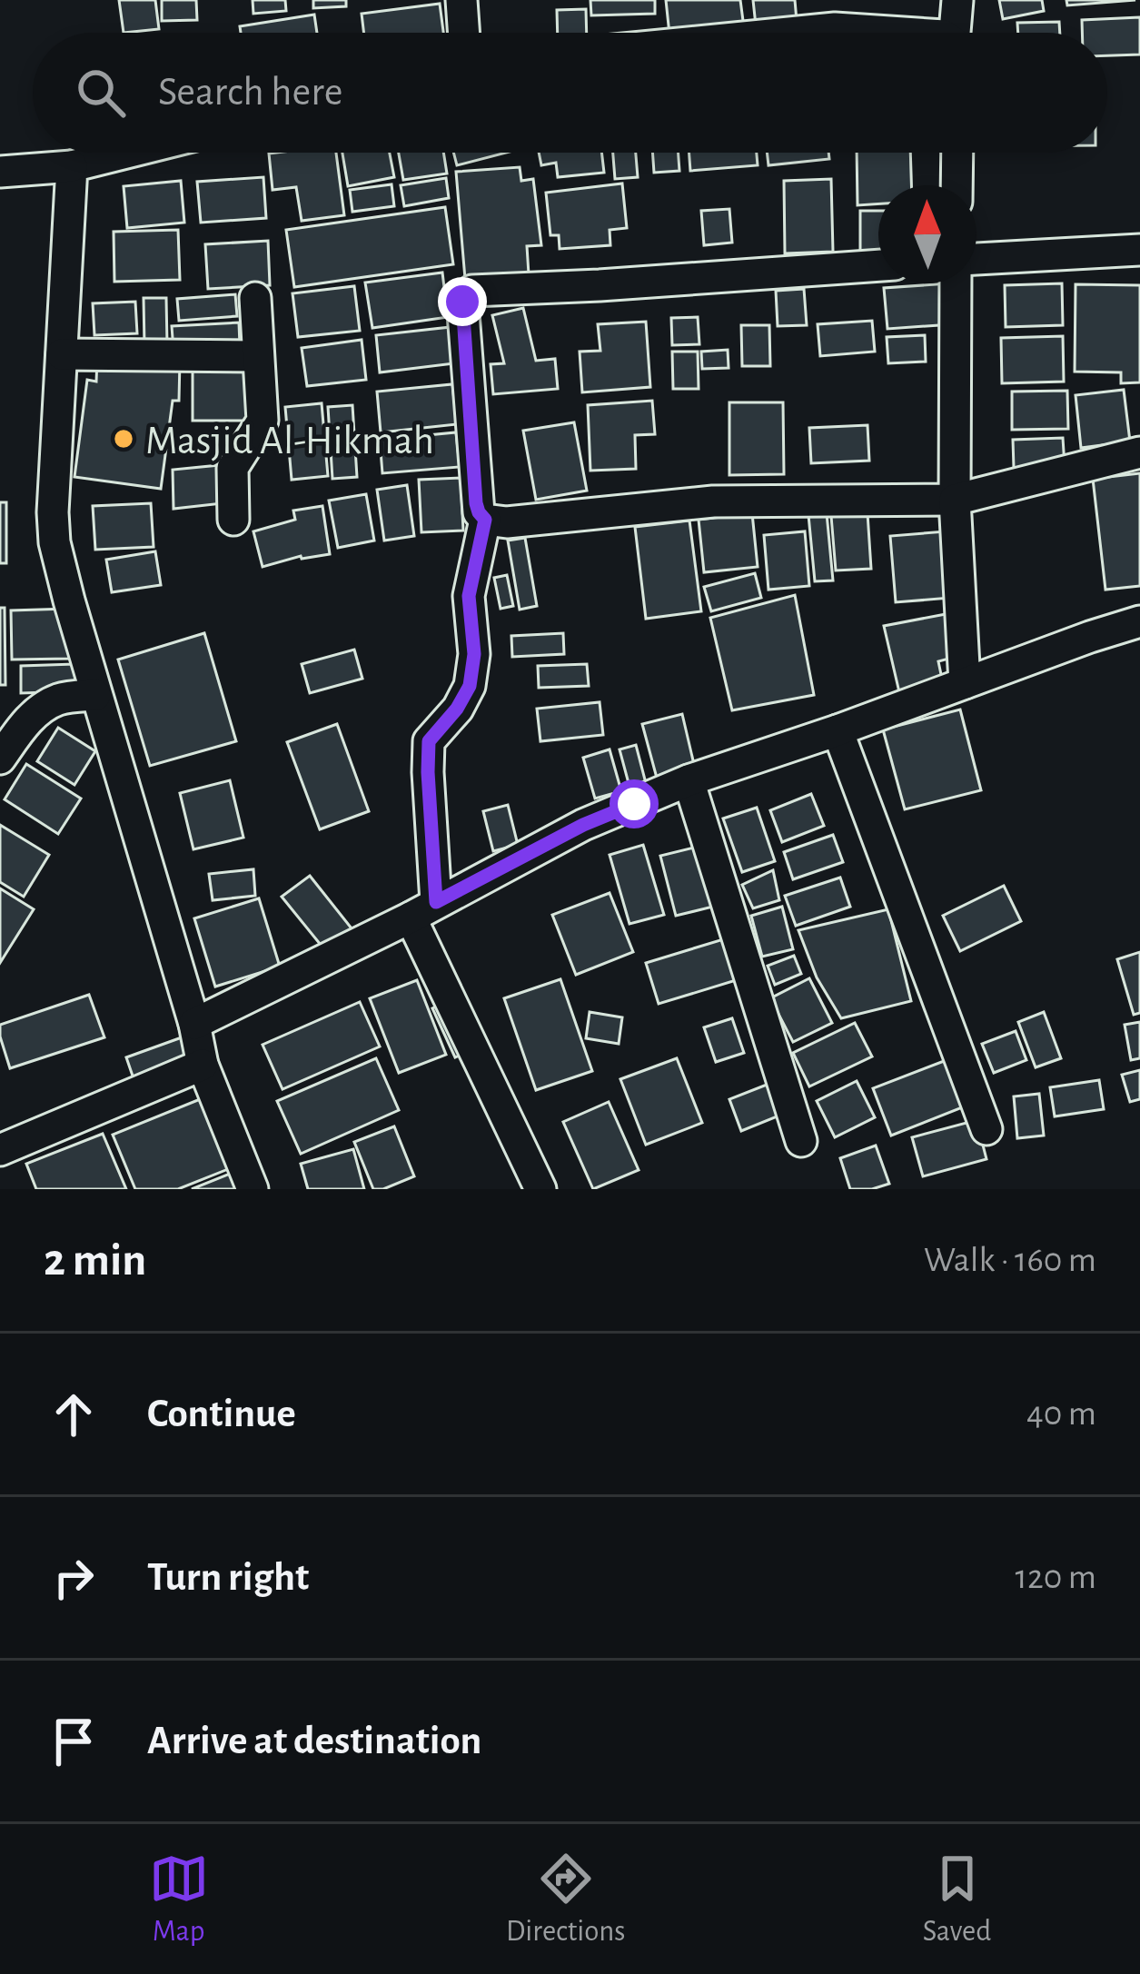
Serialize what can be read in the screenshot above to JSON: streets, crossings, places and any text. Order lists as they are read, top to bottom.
{
  "places": ["Masjid Al-Hikmah"],
  "north": "top",
  "page": {
    "search": "Search here",
    "heading": ["2 min", "Walk · 160 m"],
    "list": [
      ["Continue", "40 m"],
      ["Turn right", "120 m"],
      "Arrive at destination"
    ],
    "nav": ["Map", "Directions", "Saved"]
  }
}
